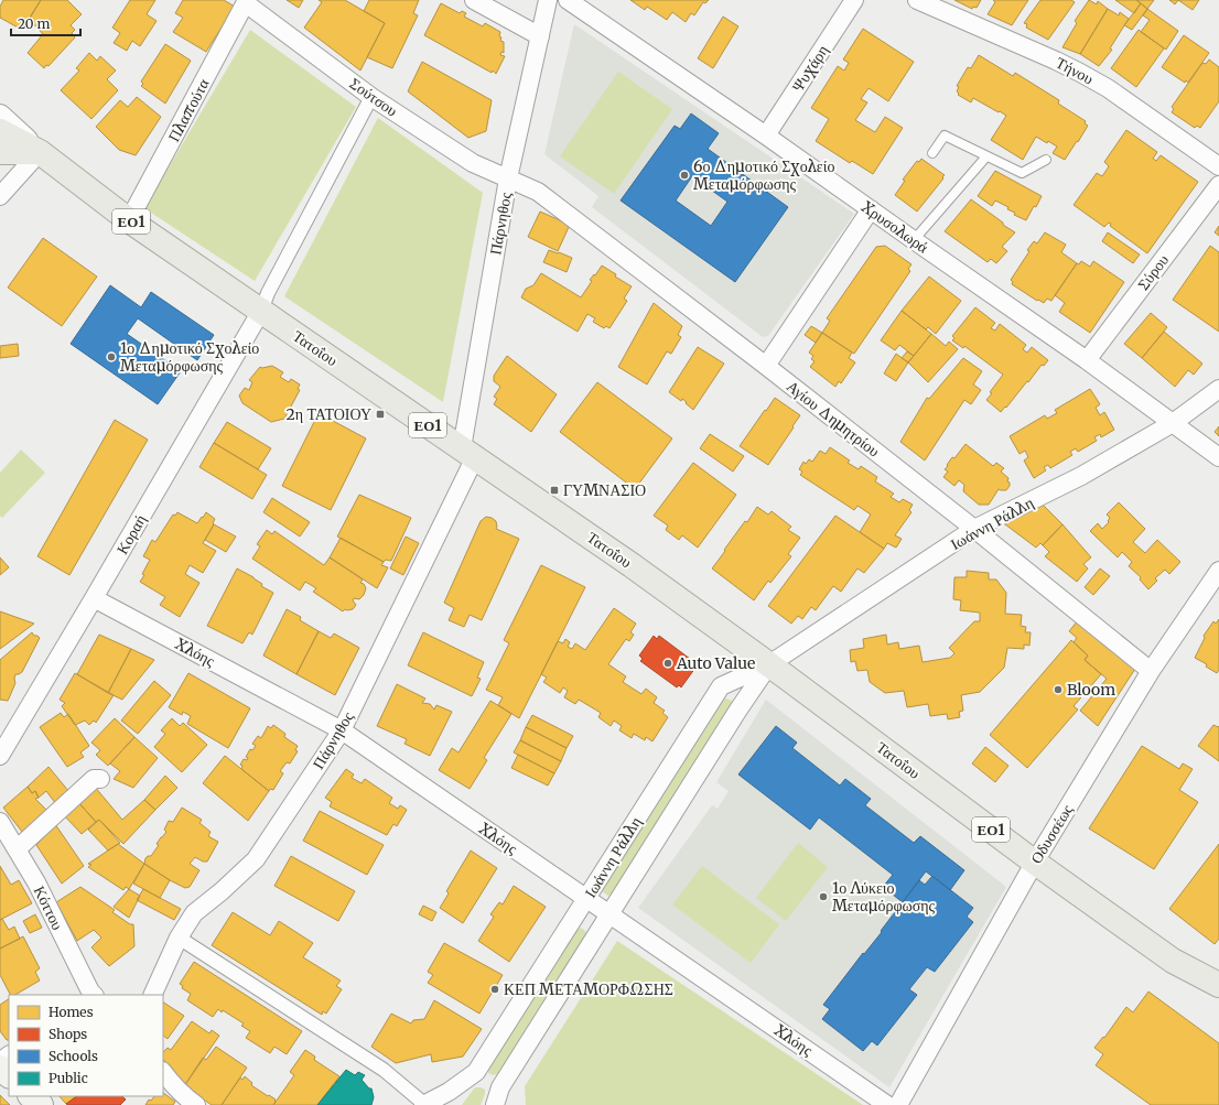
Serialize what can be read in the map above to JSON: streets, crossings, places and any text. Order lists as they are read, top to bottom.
{
  "streets": {
    "main road": ["ΕΟ1", "Τατοΐου"],
    "street": [
      "Ψυχάρη",
      "Τήνου",
      "Σούτσου",
      "Πλαπούτα",
      "Πάρνηθος",
      "Χρυσολωρά",
      "Σύρου",
      "Αγίου Δημητρίου",
      "Ιωάννη Ράλλη",
      "Κοραή",
      "Χλόης",
      "Οδυσσέως",
      "Κόττου"
    ]
  },
  "crossings": [
    ["Ψυχάρη", "Χρυσολωρά"],
    ["Σούτσου", "Πλαπούτα"],
    ["Σούτσου", "Πάρνηθος"],
    ["Σούτσου", "Αγίου Δημητρίου"],
    ["Πλαπούτα", "Τατοΐου"],
    ["ΕΟ1", "Τατοΐου"],
    ["Πάρνηθος", "Τατοΐου"],
    ["Πάρνηθος", "Αγίου Δημητρίου"],
    ["Πάρνηθος", "Χλόης"],
    ["Χρυσολωρά", "Σύρου"],
    ["Χρυσολωρά", "Ιωάννη Ράλλη"],
    ["Τατοΐου", "Ιωάννη Ράλλη"],
    ["Τατοΐου", "Κοραή"],
    ["Τατοΐου", "Οδυσσέως"],
    ["Αγίου Δημητρίου", "Ιωάννη Ράλλη"],
    ["Αγίου Δημητρίου", "Οδυσσέως"],
    ["Ιωάννη Ράλλη", "Χλόης"],
    ["Κοραή", "Χλόης"]
  ],
  "places": {
    "other": [
      "6ο Δημοτικό Σχολείο Μεταμόρφωσης",
      "1ο Δημοτικό Σχολείο Μεταμόρφωσης",
      "Auto Value",
      "Bloom",
      "1ο Λύκειο Μεταμόρφωσης",
      "ΚΕΠ ΜΕΤΑΜΟΡΦΩΣΗΣ"
    ],
    "transit": ["2η ΤΑΤΟΙΟΥ", "ΓΥΜΝΑΣΙΟ"]
  },
  "legend": [
    "Homes",
    "Shops",
    "Schools",
    "Public"
  ],
  "scale_bar": "20 m"
}
